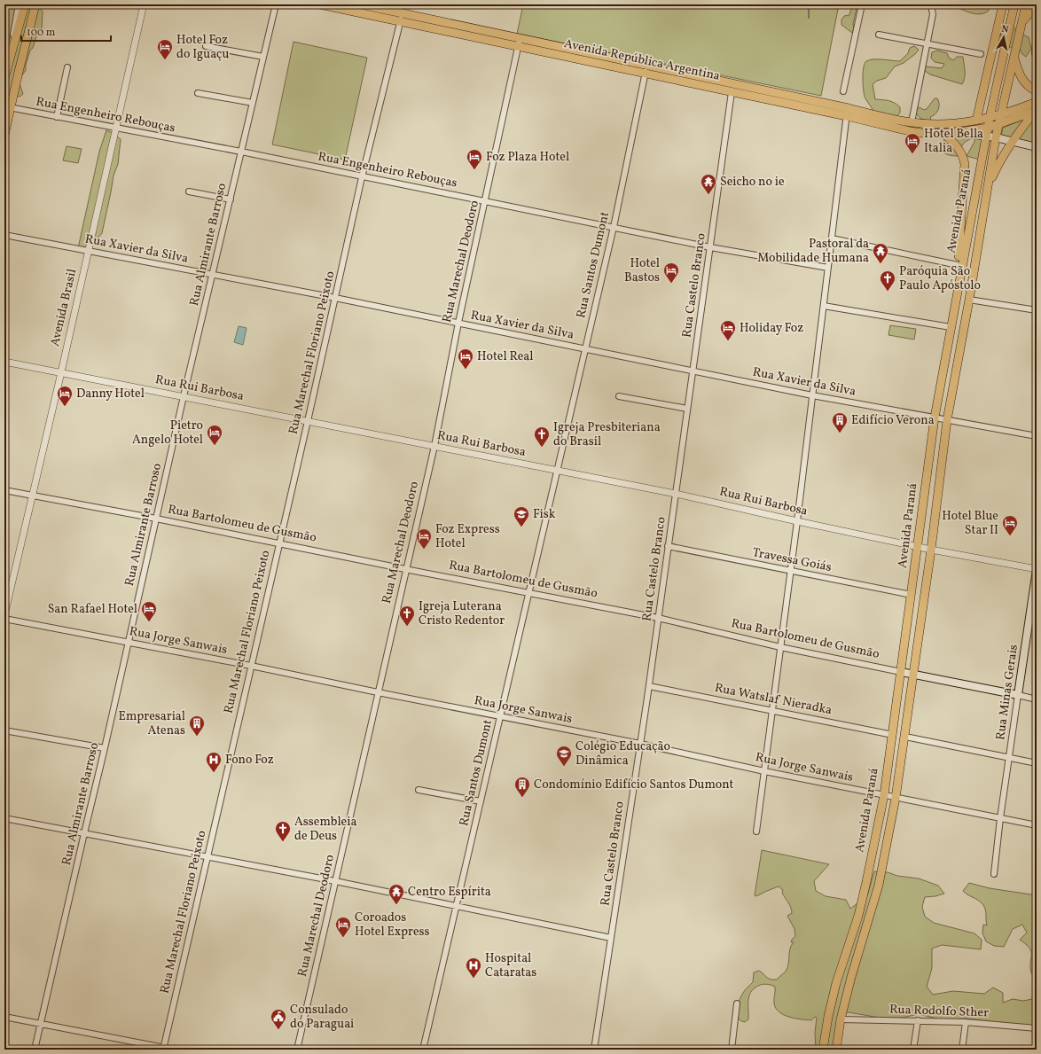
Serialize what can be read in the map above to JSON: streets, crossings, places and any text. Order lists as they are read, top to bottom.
{
  "streets": {
    "main road": [
      "Avenida República Argentina",
      "Avenida Paraná",
      "Rua Bartolomeu de Gusmão",
      "Rua Minas Gerais"
    ],
    "street": [
      "Rua Engenheiro Rebouças",
      "Rua Almirante Barroso",
      "Rua Xavier da Silva",
      "Rua Marechal Deodoro",
      "Rua Santos Dumont",
      "Rua Castelo Branco",
      "Avenida Brasil",
      "Rua Marechal Floriano Peixoto",
      "Rua Rui Barbosa",
      "Travessa Goiás",
      "Rua Jorge Sanwais",
      "Rua Watslaf Nieradka",
      "Rua Rodolfo Sther"
    ]
  },
  "crossings": [
    ["Avenida República Argentina", "Avenida Paraná"],
    ["Avenida República Argentina", "Rua Marechal Deodoro"],
    ["Avenida República Argentina", "Rua Santos Dumont"],
    ["Avenida República Argentina", "Rua Castelo Branco"],
    ["Avenida República Argentina", "Rua Marechal Floriano Peixoto"],
    ["Rua Engenheiro Rebouças", "Rua Almirante Barroso"],
    ["Rua Engenheiro Rebouças", "Rua Marechal Deodoro"],
    ["Rua Engenheiro Rebouças", "Rua Santos Dumont"],
    ["Rua Engenheiro Rebouças", "Rua Castelo Branco"],
    ["Rua Engenheiro Rebouças", "Avenida Brasil"],
    ["Rua Engenheiro Rebouças", "Rua Marechal Floriano Peixoto"],
    ["Avenida Paraná", "Rua Xavier da Silva"],
    ["Avenida Paraná", "Rua Rui Barbosa"],
    ["Avenida Paraná", "Rua Bartolomeu de Gusmão"],
    ["Avenida Paraná", "Travessa Goiás"],
    ["Avenida Paraná", "Rua Jorge Sanwais"],
    ["Avenida Paraná", "Rua Watslaf Nieradka"],
    ["Avenida Paraná", "Rua Rodolfo Sther"],
    ["Rua Almirante Barroso", "Rua Xavier da Silva"],
    ["Rua Almirante Barroso", "Rua Rui Barbosa"],
    ["Rua Almirante Barroso", "Rua Bartolomeu de Gusmão"],
    ["Rua Almirante Barroso", "Rua Jorge Sanwais"],
    ["Rua Xavier da Silva", "Rua Marechal Deodoro"],
    ["Rua Xavier da Silva", "Rua Santos Dumont"],
    ["Rua Xavier da Silva", "Rua Castelo Branco"],
    ["Rua Xavier da Silva", "Avenida Brasil"],
    ["Rua Xavier da Silva", "Rua Marechal Floriano Peixoto"],
    ["Rua Marechal Deodoro", "Rua Rui Barbosa"],
    ["Rua Marechal Deodoro", "Rua Bartolomeu de Gusmão"],
    ["Rua Marechal Deodoro", "Rua Jorge Sanwais"],
    ["Rua Santos Dumont", "Rua Rui Barbosa"],
    ["Rua Santos Dumont", "Rua Bartolomeu de Gusmão"],
    ["Rua Santos Dumont", "Rua Jorge Sanwais"],
    ["Rua Castelo Branco", "Rua Rui Barbosa"],
    ["Rua Castelo Branco", "Rua Bartolomeu de Gusmão"],
    ["Rua Castelo Branco", "Travessa Goiás"],
    ["Rua Castelo Branco", "Rua Jorge Sanwais"],
    ["Rua Castelo Branco", "Rua Watslaf Nieradka"],
    ["Avenida Brasil", "Rua Rui Barbosa"],
    ["Avenida Brasil", "Rua Bartolomeu de Gusmão"],
    ["Rua Marechal Floriano Peixoto", "Rua Rui Barbosa"],
    ["Rua Marechal Floriano Peixoto", "Rua Bartolomeu de Gusmão"],
    ["Rua Marechal Floriano Peixoto", "Rua Jorge Sanwais"],
    ["Rua Rui Barbosa", "Rua Minas Gerais"],
    ["Rua Bartolomeu de Gusmão", "Rua Minas Gerais"],
    ["Rua Jorge Sanwais", "Rua Minas Gerais"]
  ],
  "places": {
    "hotel": [
      "Hotel Foz do Iguaçu",
      "Hotel Bella Italia",
      "Foz Plaza Hotel",
      "Hotel Bastos",
      "Holiday Foz",
      "Hotel Real",
      "Danny Hotel",
      "Pietro Angelo Hotel",
      "Hotel Blue Star II",
      "Foz Express Hotel",
      "San Rafael Hotel",
      "Coroados Hotel Express"
    ],
    "temple": ["Seicho no ie", "Pastoral da Mobilidade Humana", "Centro Espírita"],
    "church": [
      "Paróquia São Paulo Apóstolo",
      "Igreja Presbiteriana do Brasil",
      "Igreja Luterana Cristo Redentor",
      "Assembleia de Deus"
    ],
    "building": ["Edifício Verona", "Empresarial Atenas", "Condomínio Edifício Santos Dumont"],
    "school or university": ["Fisk", "Colégio Educação Dinâmica"],
    "hospital": ["Fono Foz", "Hospital Cataratas"],
    "public building": ["Consulado do Paraguai"]
  },
  "scale_bar": "100 m",
  "north": "top"
}
